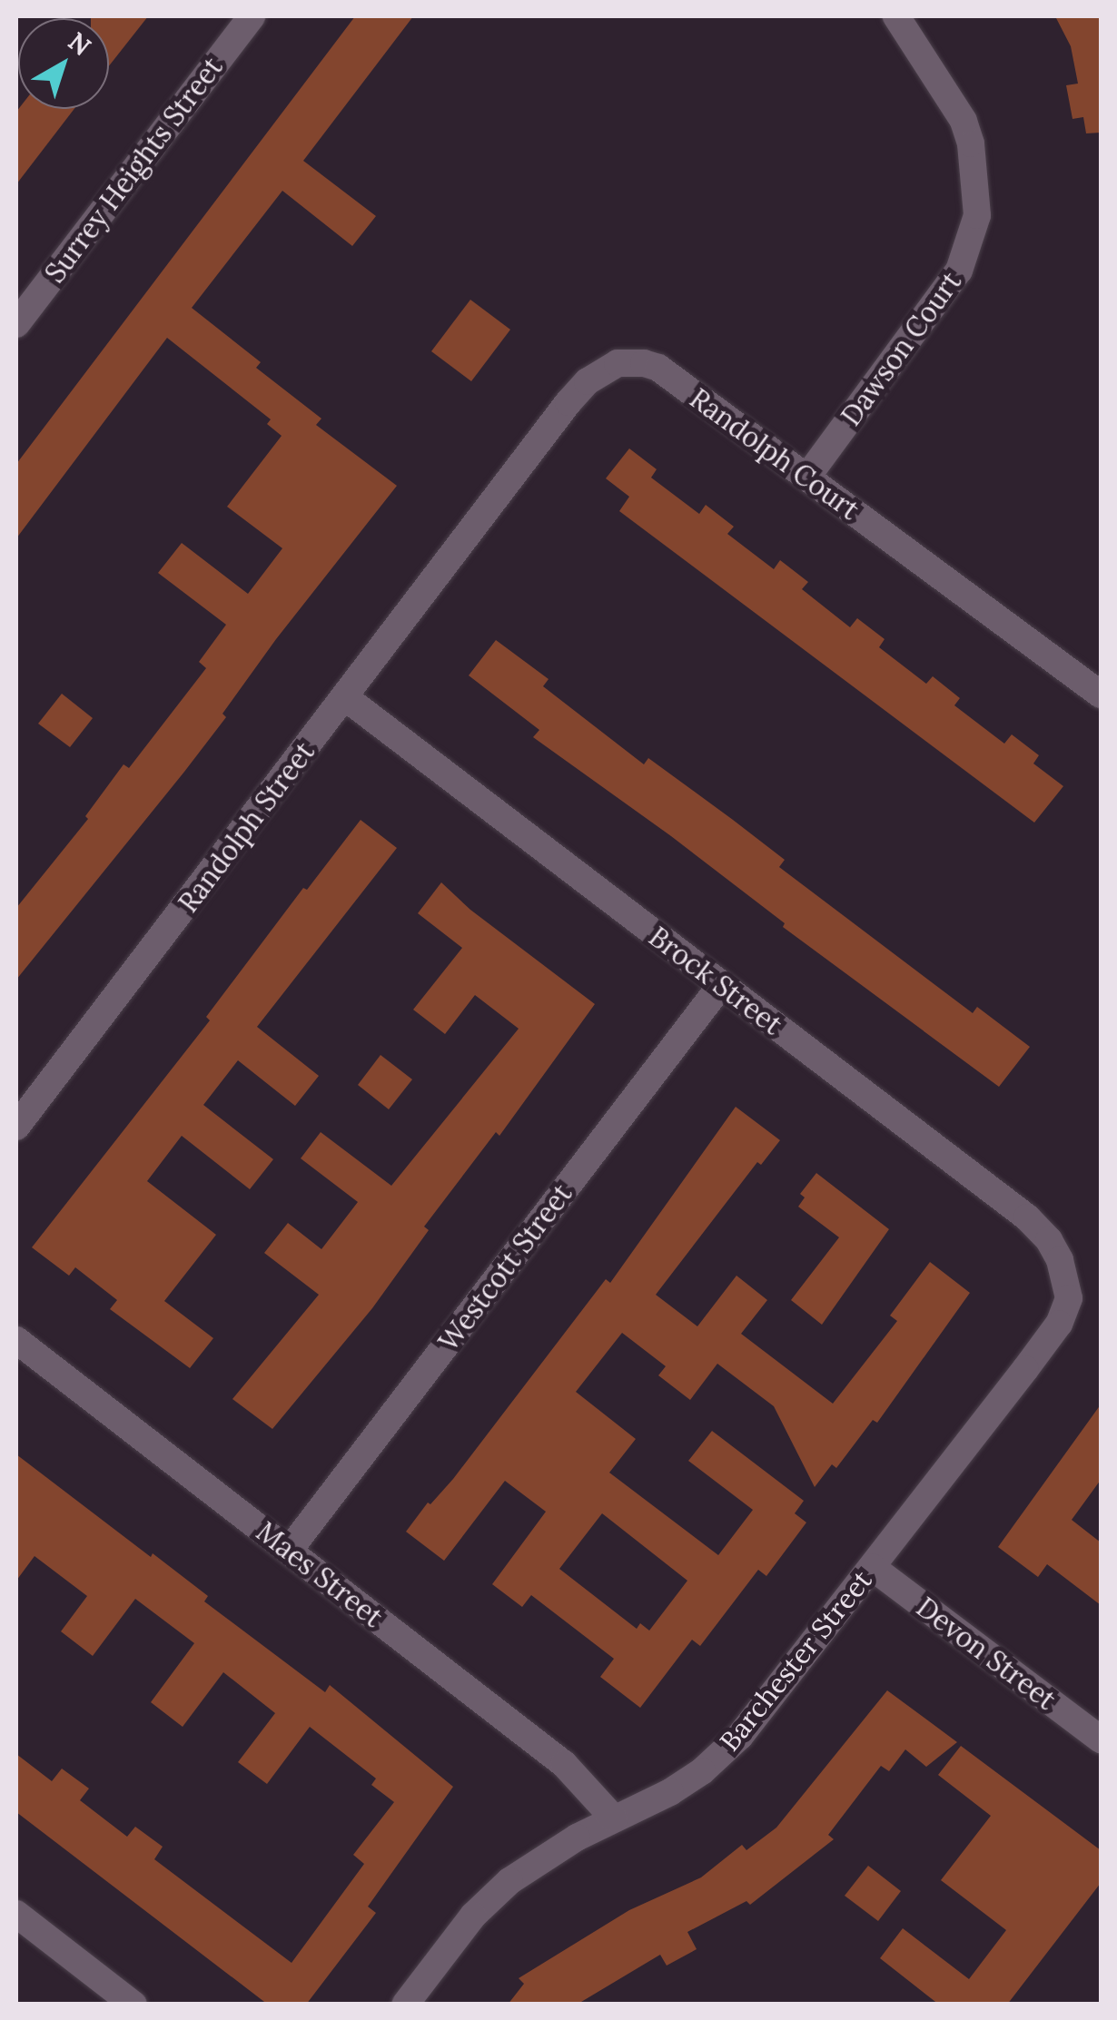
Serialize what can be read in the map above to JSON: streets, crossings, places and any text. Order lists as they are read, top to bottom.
{
  "streets": {
    "street": [
      "Surrey Heights Street",
      "Dawson Court",
      "Randolph Court",
      "Randolph Street",
      "Brock Street",
      "Westcott Street",
      "Maes Street",
      "Devon Street",
      "Barchester Street"
    ]
  },
  "crossings": [
    ["Dawson Court", "Randolph Court"],
    ["Randolph Court", "Randolph Street"],
    ["Randolph Street", "Brock Street"],
    ["Brock Street", "Westcott Street"],
    ["Brock Street", "Barchester Street"],
    ["Westcott Street", "Maes Street"],
    ["Maes Street", "Barchester Street"],
    ["Devon Street", "Barchester Street"]
  ],
  "north": "top right"
}
